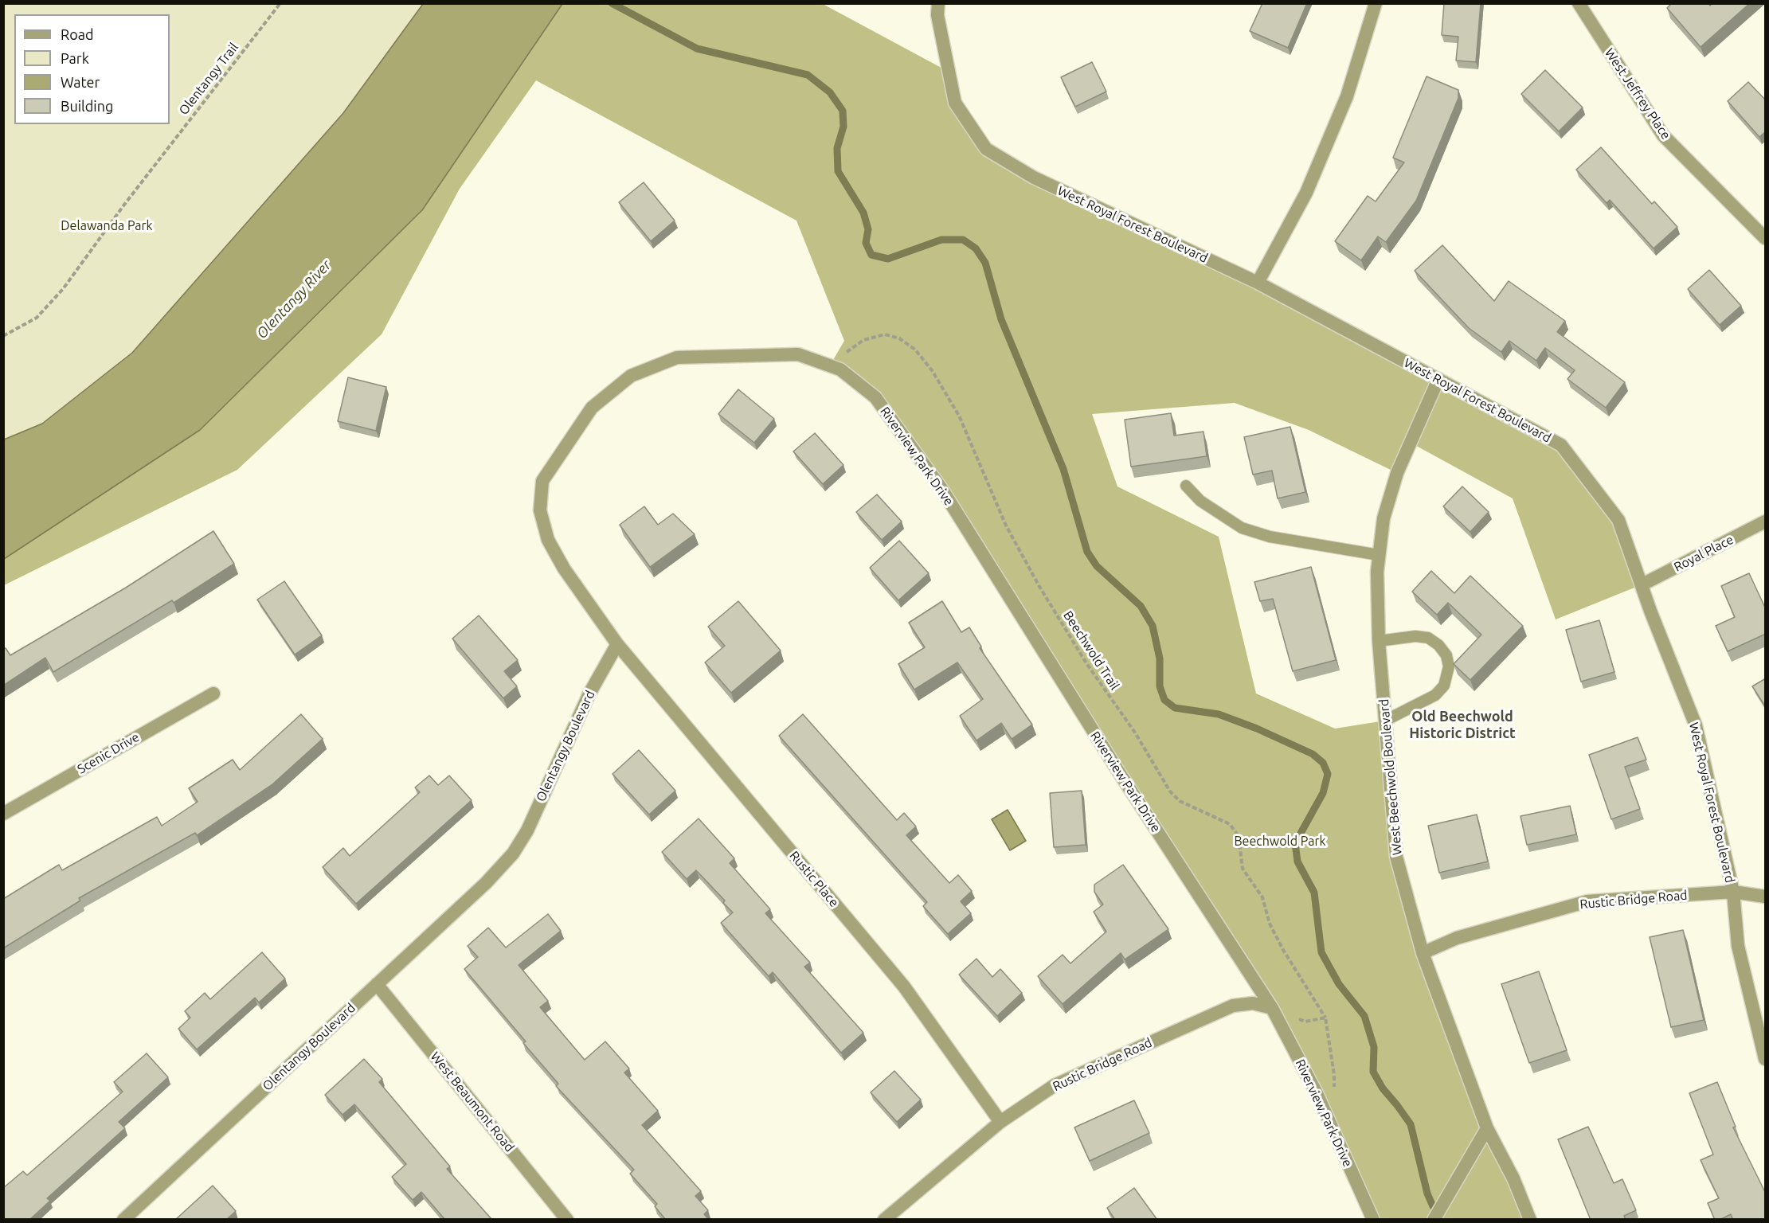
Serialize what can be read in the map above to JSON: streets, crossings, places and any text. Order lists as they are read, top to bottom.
{
  "streets": {
    "street": [
      "West Jeffrey Place",
      "West Royal Forest Boulevard",
      "Riverview Park Drive",
      "Royal Place",
      "Olentangy Boulevard",
      "Scenic Drive",
      "West Beechwold Boulevard",
      "Rustic Place",
      "Rustic Bridge Road",
      "West Beaumont Road"
    ],
    "path": ["Olentangy Trail", "Beechwold Trail"]
  },
  "crossings": [
    ["West Royal Forest Boulevard", "Royal Place"],
    ["West Royal Forest Boulevard", "West Beechwold Boulevard"],
    ["West Royal Forest Boulevard", "Rustic Bridge Road"],
    ["Riverview Park Drive", "Beechwold Trail"],
    ["Riverview Park Drive", "Rustic Bridge Road"],
    ["Olentangy Boulevard", "Rustic Place"],
    ["Olentangy Boulevard", "West Beaumont Road"],
    ["West Beechwold Boulevard", "Rustic Bridge Road"],
    ["Rustic Place", "Rustic Bridge Road"]
  ],
  "districts": ["Old Beechwold Historic District"],
  "water": ["Olentangy River"],
  "parks": ["Delawanda Park", "Beechwold Park"],
  "legend": [
    "Road",
    "Park",
    "Water",
    "Building"
  ]
}
